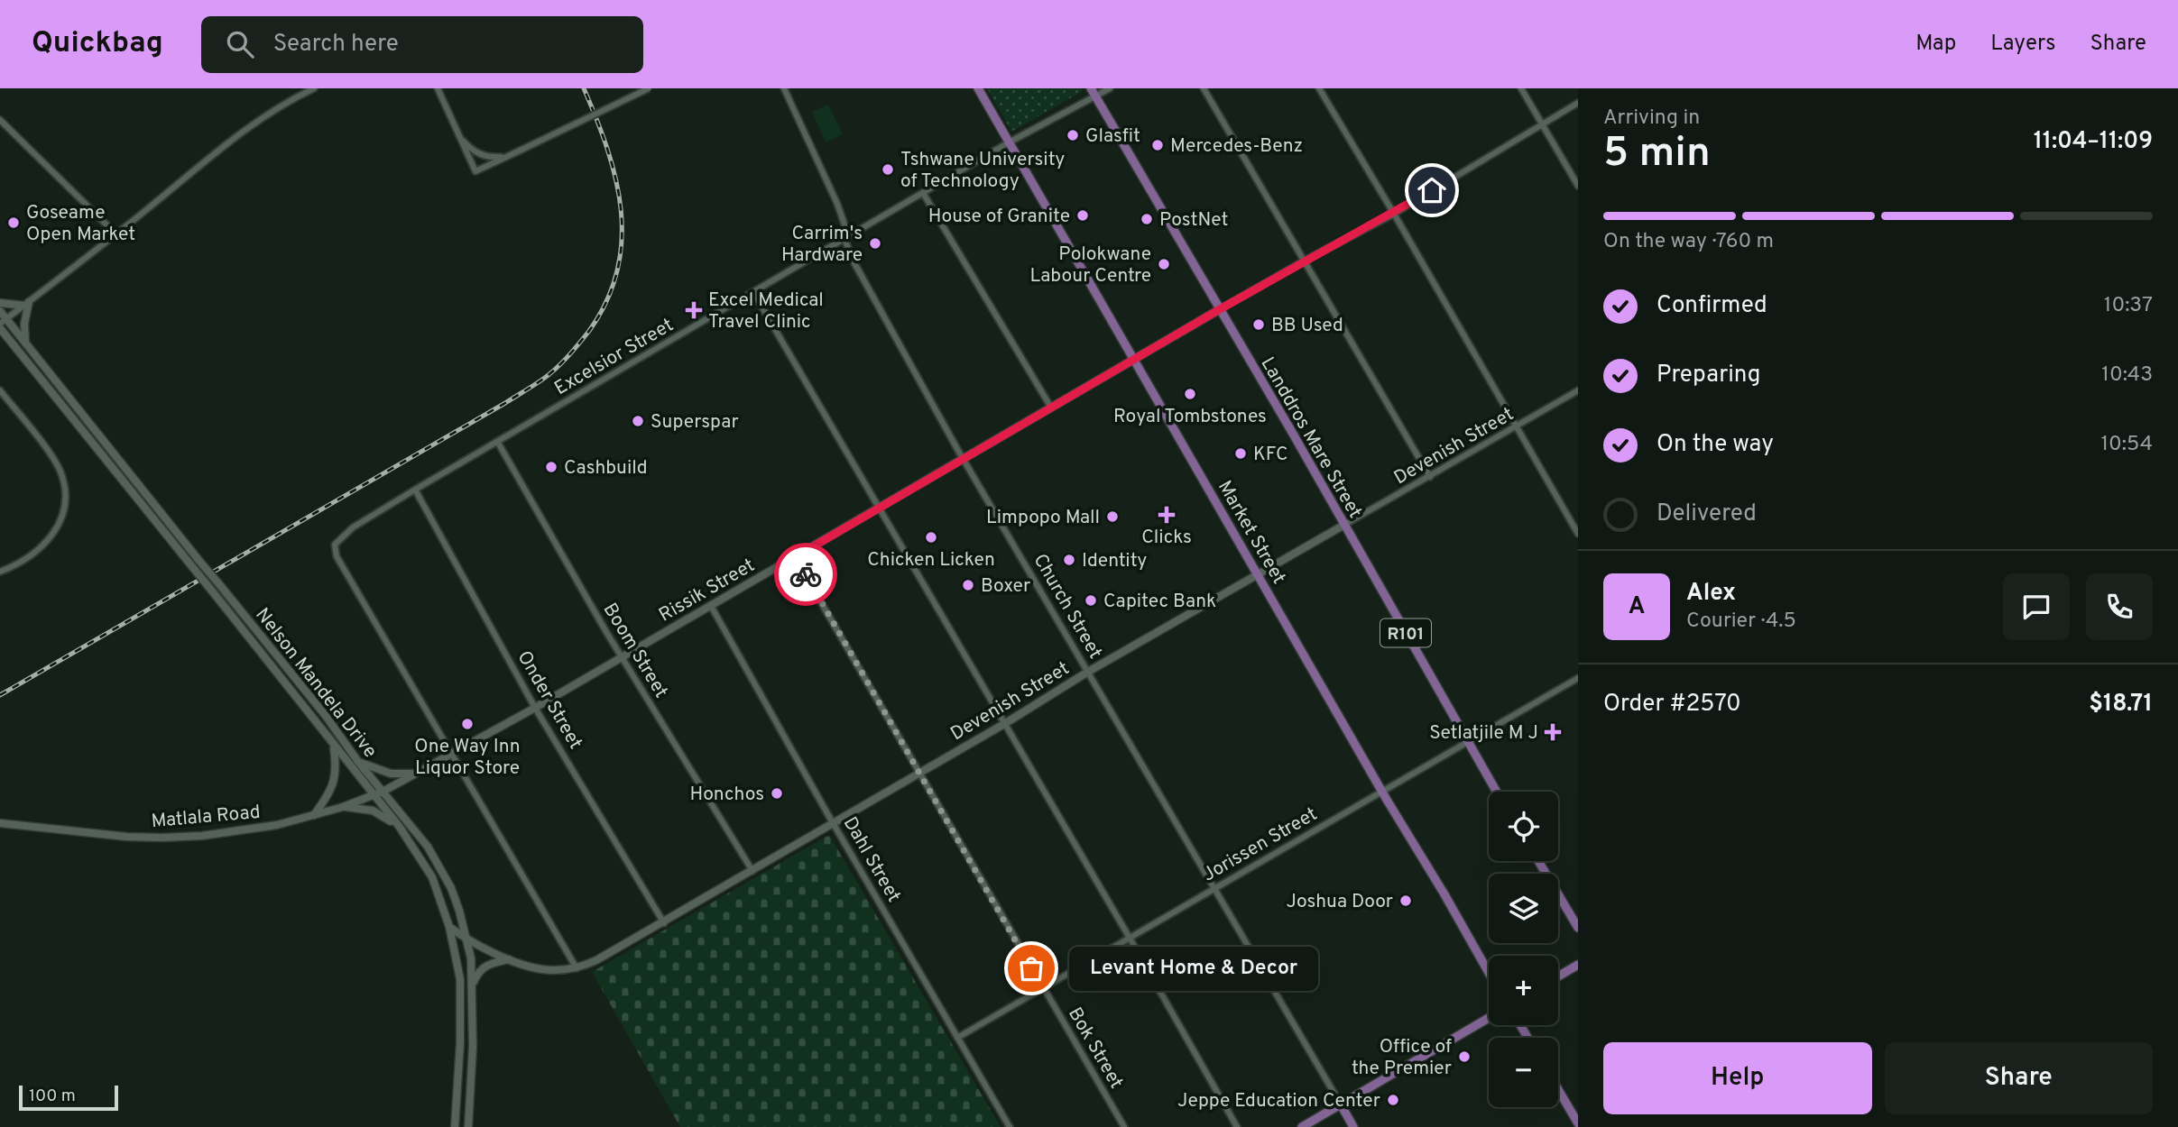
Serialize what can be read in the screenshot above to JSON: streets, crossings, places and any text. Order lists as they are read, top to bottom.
{
  "streets": {
    "main road": [
      "Landdros Mare Street",
      "Devenish Street",
      "Market Street",
      "Rissik Street",
      "Church Street",
      "R101",
      "Nelson Mandela Drive",
      "Matlala Road"
    ],
    "street": [
      "Excelsior Street",
      "Boom Street",
      "Onder Street",
      "Jorissen Street",
      "Dahl Street",
      "Bok Street"
    ]
  },
  "crossings": [
    ["Excelsior Street", "Landdros Mare Street"],
    ["Excelsior Street", "Market Street"],
    ["Excelsior Street", "Rissik Street"],
    ["Excelsior Street", "Church Street"],
    ["Excelsior Street", "Boom Street"],
    ["Excelsior Street", "Onder Street"],
    ["Landdros Mare Street", "Devenish Street"],
    ["Landdros Mare Street", "Rissik Street"],
    ["Landdros Mare Street", "Jorissen Street"],
    ["Devenish Street", "Market Street"],
    ["Devenish Street", "Church Street"],
    ["Devenish Street", "Boom Street"],
    ["Devenish Street", "Nelson Mandela Drive"],
    ["Devenish Street", "Onder Street"],
    ["Devenish Street", "Dahl Street"],
    ["Devenish Street", "Bok Street"],
    ["Market Street", "Rissik Street"],
    ["Market Street", "Jorissen Street"],
    ["Rissik Street", "Church Street"],
    ["Rissik Street", "Boom Street"],
    ["Rissik Street", "Nelson Mandela Drive"],
    ["Rissik Street", "Onder Street"],
    ["Rissik Street", "Matlala Road"],
    ["Rissik Street", "Dahl Street"],
    ["Rissik Street", "Bok Street"],
    ["Church Street", "Jorissen Street"],
    ["Nelson Mandela Drive", "Matlala Road"],
    ["Jorissen Street", "Dahl Street"],
    ["Jorissen Street", "Bok Street"]
  ],
  "places": {
    "other": [
      "Glasfit",
      "Mercedes-Benz",
      "Tshwane University of Technology",
      "House of Granite",
      "PostNet",
      "Goseame Open Market",
      "Carrim's Hardware",
      "Polokwane Labour Centre",
      "BB Used",
      "Royal Tombstones",
      "Superspar",
      "KFC",
      "Cashbuild",
      "Limpopo Mall",
      "Chicken Licken",
      "Identity",
      "Boxer",
      "Capitec Bank",
      "One Way Inn Liquor Store",
      "Honchos",
      "Joshua Door",
      "Levant Home & Decor",
      "Office of the Premier",
      "Jeppe Education Center"
    ],
    "health": ["Excel Medical Travel Clinic", "Clicks", "Setlatjile M J"]
  },
  "scale_bar": "100 m",
  "page": {
    "header": "Quickbag",
    "search": "Search here",
    "nav": ["Map", "Layers", "Share"],
    "heading": ["5 min", "Arriving in", "11:04–11:09"],
    "panel": [
      "Alex",
      "Courier · 4.5",
      "Order #2570",
      "$18.71"
    ],
    "bar": "On the way · 760 m",
    "list": [
      ["Confirmed", "10:37"],
      ["Preparing", "10:43"],
      ["On the way", "10:54"],
      "Delivered"
    ],
    "round": "A",
    "map_buttons": ["+", "−"],
    "bubble": "Levant Home & Decor",
    "buttons": ["Help", "Share"],
    "scale": "100 m"
  }
}
